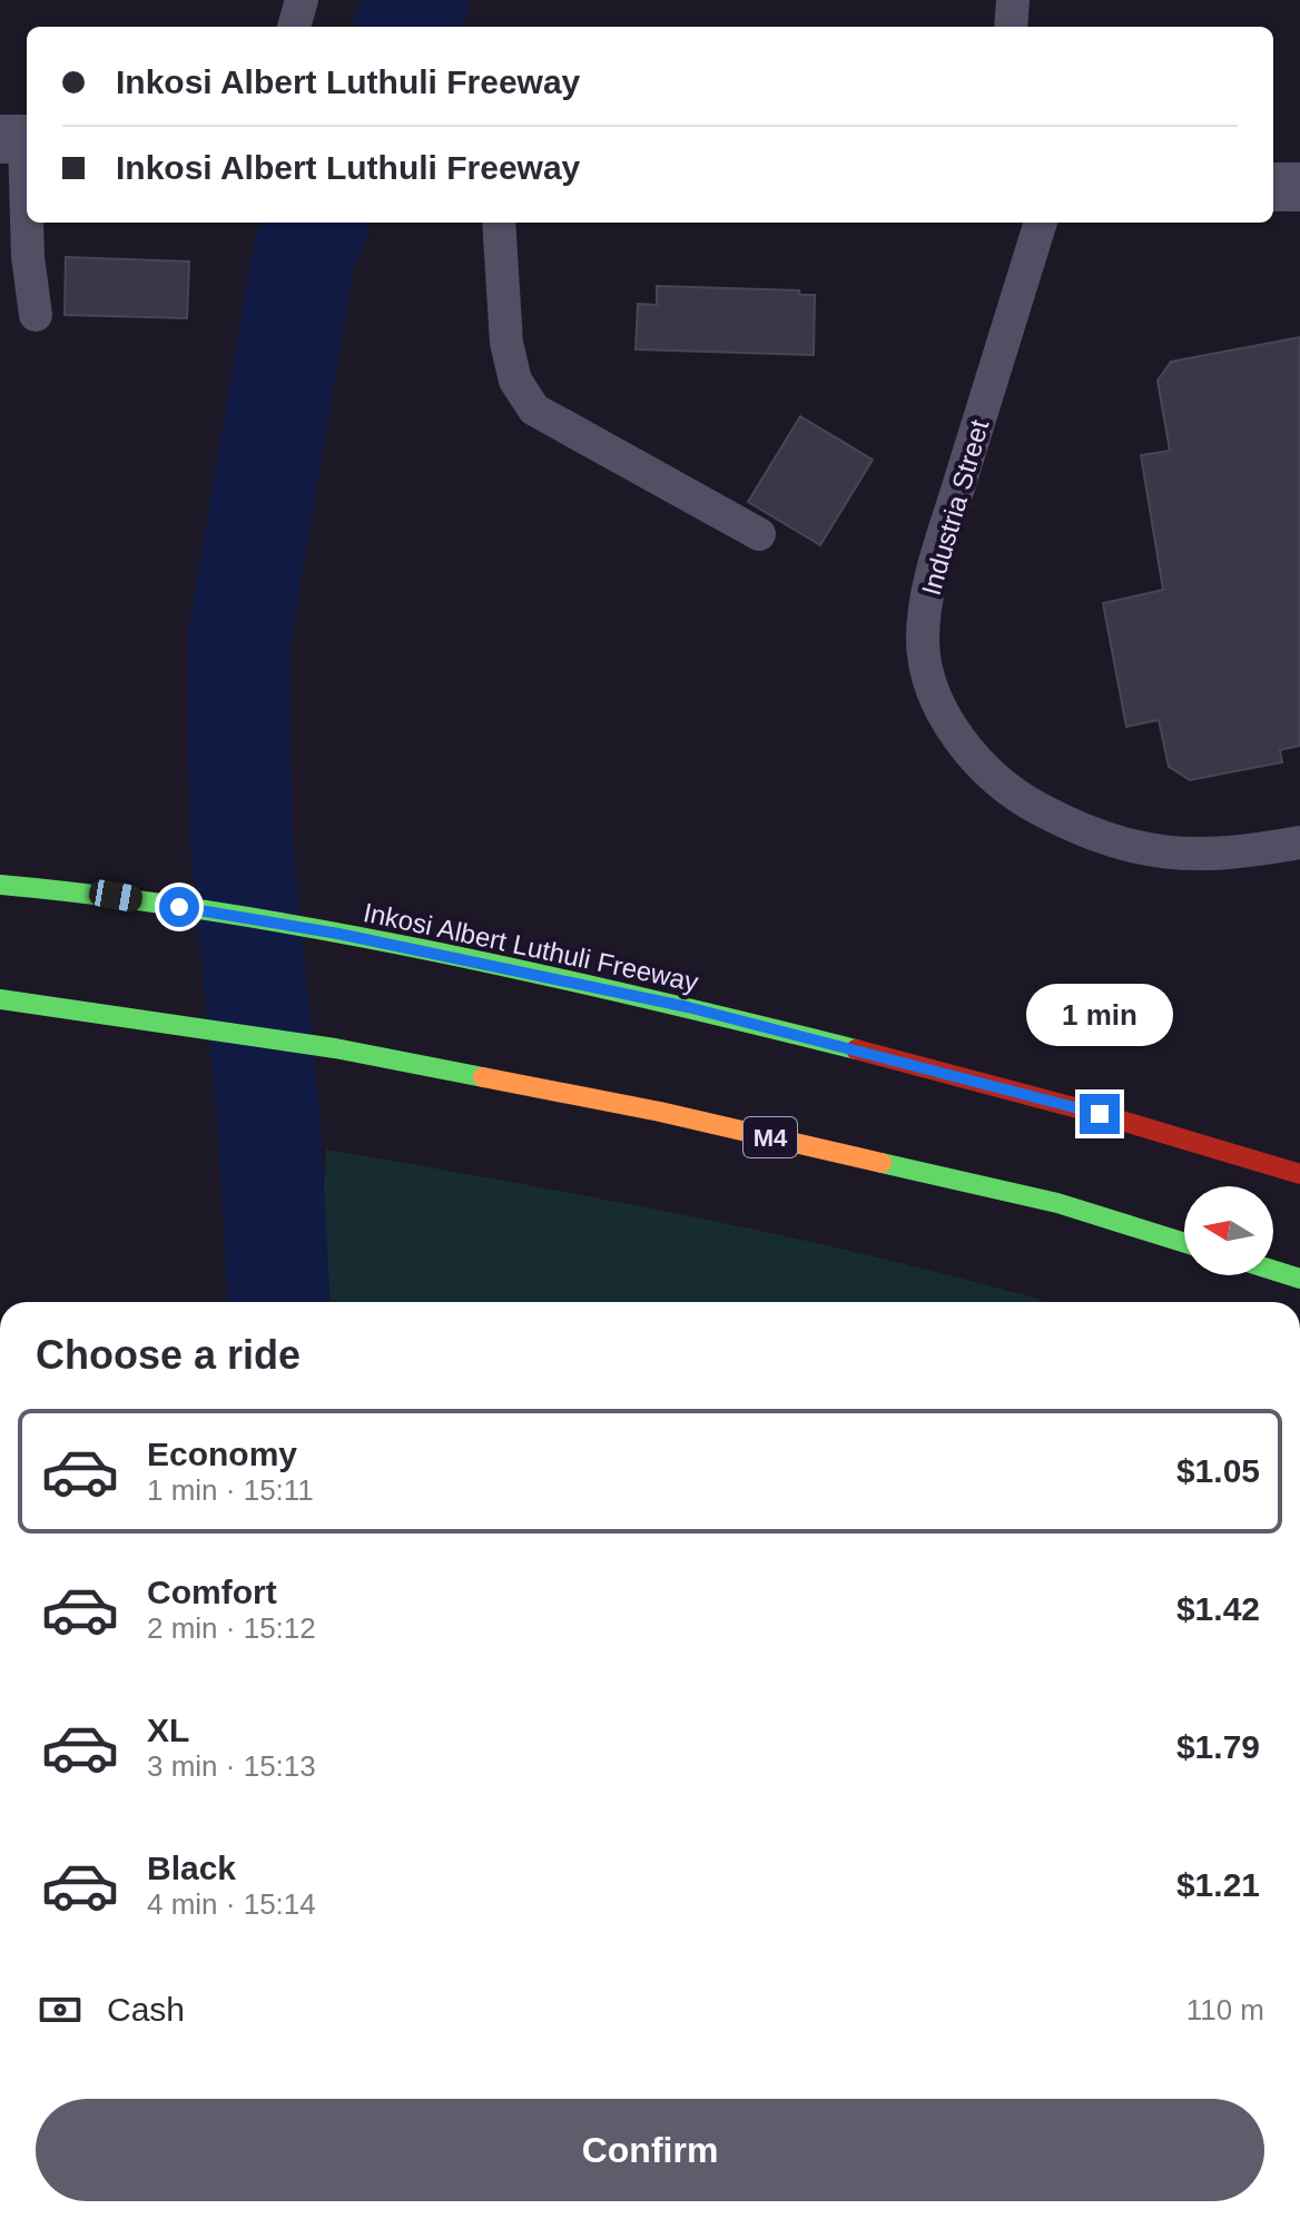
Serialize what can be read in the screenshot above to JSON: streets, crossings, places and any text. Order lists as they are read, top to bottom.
{
  "streets": {
    "highway": ["Inkosi Albert Luthuli Freeway", "M4"],
    "lane": ["Industria Street"]
  },
  "north": "left",
  "page": {
    "banner": ["Inkosi Albert Luthuli Freeway", "Inkosi Albert Luthuli Freeway"],
    "bubble": "1 min",
    "heading": "Choose a ride",
    "list": [
      {
        "name": "Economy",
        "note": "1 min · 15:11",
        "value": "$1.05"
      },
      {
        "name": "Comfort",
        "note": "2 min · 15:12",
        "value": "$1.42"
      },
      {
        "name": "XL",
        "note": "3 min · 15:13",
        "value": "$1.79"
      },
      {
        "name": "Black",
        "note": "4 min · 15:14",
        "value": "$1.21"
      }
    ],
    "pay": ["Cash", "110 m"],
    "buttons": "Confirm"
  }
}
